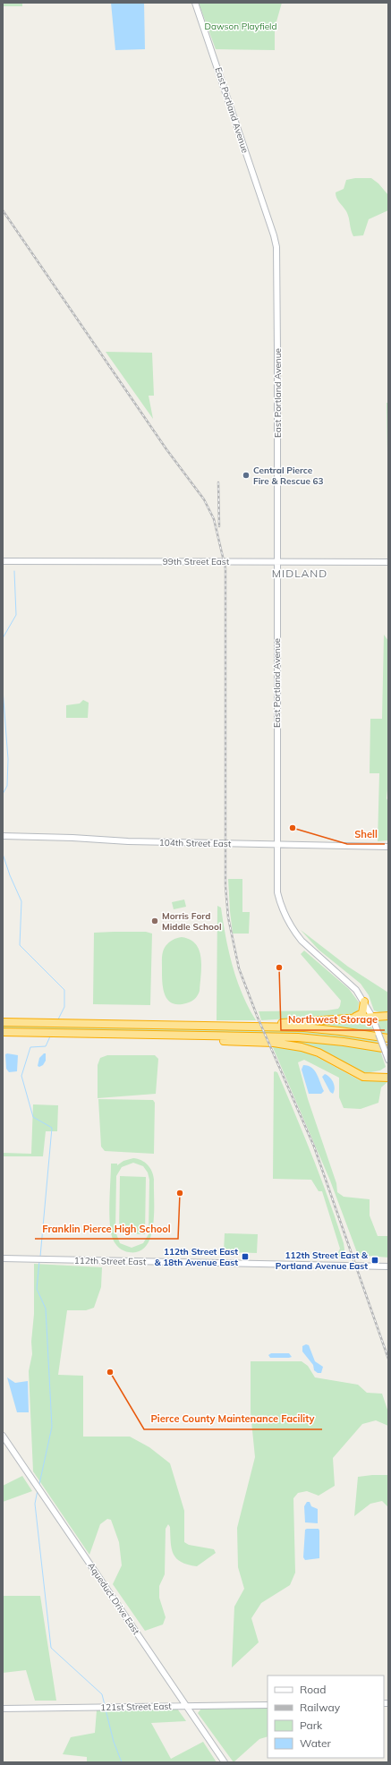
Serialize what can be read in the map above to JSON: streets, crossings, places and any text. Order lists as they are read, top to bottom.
{
  "streets": {
    "main road": [
      "East Portland Avenue",
      "99th Street East",
      "104th Street East",
      "112th Street East",
      "Aqueduct Drive East",
      "121st Street East"
    ]
  },
  "crossings": [
    ["East Portland Avenue", "99th Street East"],
    ["East Portland Avenue", "104th Street East"],
    ["Aqueduct Drive East", "121st Street East"]
  ],
  "districts": ["MIDLAND"],
  "parks": ["Dawson Playfield"],
  "places": {
    "other": [
      "Central Pierce Fire & Rescue 63",
      "Shell",
      "Morris Ford Middle School",
      "Northwest Storage",
      "Franklin Pierce High School",
      "Pierce County Maintenance Facility"
    ],
    "transit": ["112th Street East & 18th Avenue East", "112th Street East & Portland Avenue East"]
  },
  "legend": [
    "Road",
    "Railway",
    "Park",
    "Water"
  ]
}
